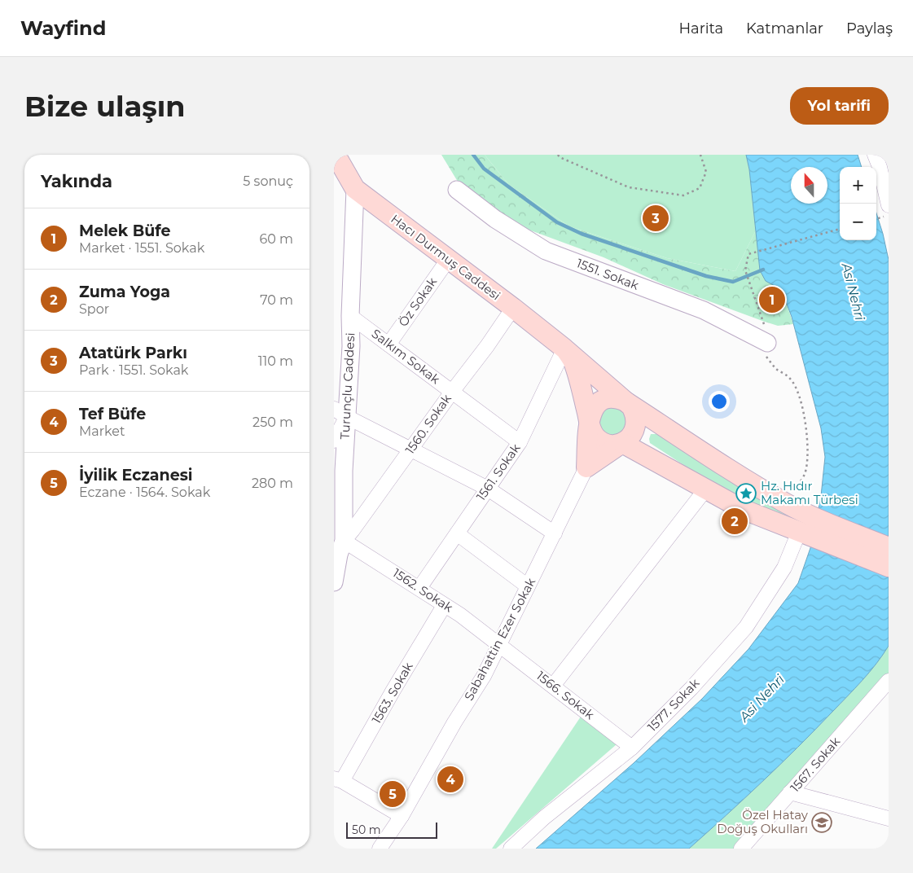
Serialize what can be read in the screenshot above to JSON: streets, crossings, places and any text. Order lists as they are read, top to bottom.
{
  "streets": {
    "main road": ["Hacı Durmuş Caddesi", "Sabahattin Ezer Sokak"],
    "street": [
      "1551. Sokak",
      "Öz Sokak",
      "Salkım Sokak",
      "Turunçlu Caddesi",
      "1560. Sokak",
      "1561. Sokak",
      "1562. Sokak",
      "1563. Sokak",
      "1566. Sokak",
      "1577. Sokak",
      "1567. Sokak"
    ]
  },
  "crossings": [
    ["Hacı Durmuş Caddesi", "Öz Sokak"],
    ["Hacı Durmuş Caddesi", "Turunçlu Caddesi"],
    ["Hacı Durmuş Caddesi", "1560. Sokak"],
    ["Hacı Durmuş Caddesi", "1561. Sokak"],
    ["Hacı Durmuş Caddesi", "Sabahattin Ezer Sokak"],
    ["Hacı Durmuş Caddesi", "1577. Sokak"],
    ["Öz Sokak", "Salkım Sokak"],
    ["Salkım Sokak", "Turunçlu Caddesi"],
    ["Salkım Sokak", "1560. Sokak"],
    ["Salkım Sokak", "1561. Sokak"],
    ["Turunçlu Caddesi", "1560. Sokak"],
    ["Turunçlu Caddesi", "1562. Sokak"],
    ["1560. Sokak", "1562. Sokak"],
    ["1561. Sokak", "1562. Sokak"],
    ["1562. Sokak", "Sabahattin Ezer Sokak"],
    ["1562. Sokak", "1563. Sokak"],
    ["1562. Sokak", "1566. Sokak"],
    ["Sabahattin Ezer Sokak", "1566. Sokak"],
    ["1566. Sokak", "1577. Sokak"]
  ],
  "water": ["Asi Nehri"],
  "places": {
    "place": ["Hz. Hıdır Makamı Türbesi"],
    "school or university": ["Özel Hatay Doğuş Okulları"]
  },
  "scale_bar": "50 m",
  "north": "top",
  "page": {
    "header": "Wayfind",
    "nav": ["Harita", "Katmanlar", "Paylaş"],
    "buttons": "Yol tarifi",
    "title": "Bize ulaşın",
    "heading": ["Yakında", "5 sonuç"],
    "map_buttons": ["+", "−"],
    "pins": [
      "3",
      "1",
      "2",
      "4",
      "5"
    ],
    "list": [
      {
        "mark": "1",
        "name": "Melek Büfe",
        "note": "Market · 1551. Sokak",
        "value": "60 m"
      },
      {
        "mark": "2",
        "name": "Zuma Yoga",
        "note": "Spor",
        "value": "70 m"
      },
      {
        "mark": "3",
        "name": "Atatürk Parkı",
        "note": "Park · 1551. Sokak",
        "value": "110 m"
      },
      {
        "mark": "4",
        "name": "Tef Büfe",
        "note": "Market",
        "value": "250 m"
      },
      {
        "mark": "5",
        "name": "İyilik Eczanesi",
        "note": "Eczane · 1564. Sokak",
        "value": "280 m"
      }
    ],
    "scale": "50 m"
  }
}
